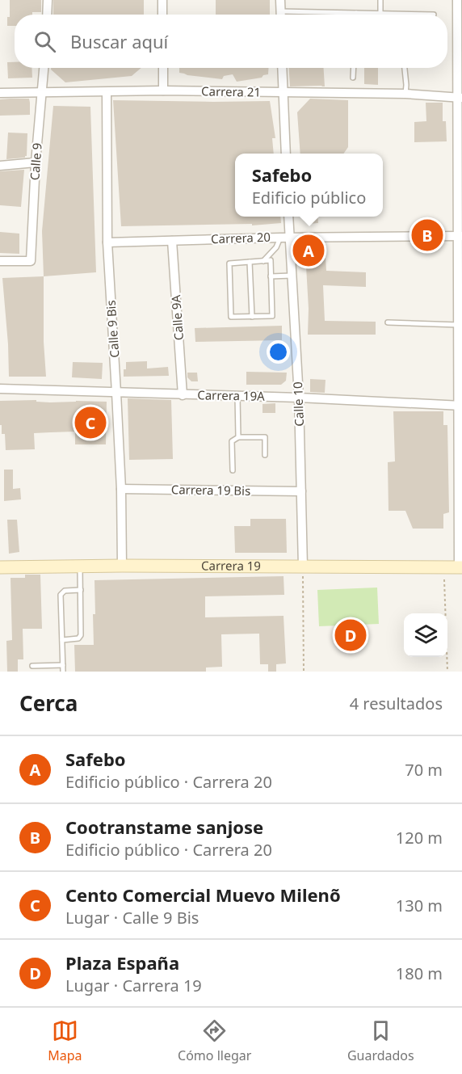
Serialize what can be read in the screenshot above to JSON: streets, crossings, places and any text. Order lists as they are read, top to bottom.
{
  "streets": {
    "street": [
      "Carrera 21",
      "Calle 9",
      "Carrera 20",
      "Calle 9A",
      "Calle 9 Bis",
      "Carrera 19A",
      "Calle 10",
      "Carrera 19 Bis",
      "Carrera 19"
    ]
  },
  "crossings": [
    ["Carrera 21", "Calle 9"],
    ["Carrera 21", "Calle 9 Bis"],
    ["Carrera 20", "Calle 9A"],
    ["Carrera 20", "Calle 9 Bis"],
    ["Carrera 20", "Calle 10"],
    ["Calle 9A", "Carrera 19A"],
    ["Calle 9 Bis", "Carrera 19A"],
    ["Calle 9 Bis", "Carrera 19 Bis"],
    ["Calle 9 Bis", "Carrera 19"],
    ["Carrera 19A", "Calle 10"],
    ["Calle 10", "Carrera 19 Bis"],
    ["Calle 10", "Carrera 19"]
  ],
  "page": {
    "search": "Buscar aquí",
    "popup": ["Safebo", "Edificio público"],
    "pins": [
      "B",
      "A",
      "C",
      "D"
    ],
    "heading": ["Cerca", "4 resultados"],
    "list": [
      {
        "mark": "A",
        "name": "Safebo",
        "note": "Edificio público · Carrera 20",
        "value": "70 m"
      },
      {
        "mark": "B",
        "name": "Cootranstame sanjose",
        "note": "Edificio público · Carrera 20",
        "value": "120 m"
      },
      {
        "mark": "C",
        "name": "Cento Comercial Muevo Milenõ",
        "note": "Lugar · Calle 9 Bis",
        "value": "130 m"
      },
      {
        "mark": "D",
        "name": "Plaza España",
        "note": "Lugar · Carrera 19",
        "value": "180 m"
      }
    ],
    "nav": ["Mapa", "Cómo llegar", "Guardados"]
  }
}
